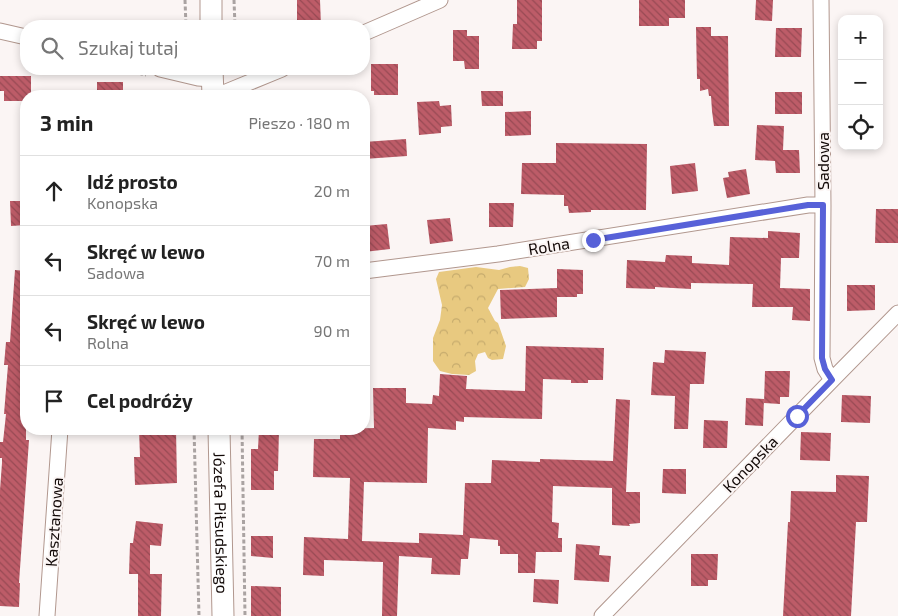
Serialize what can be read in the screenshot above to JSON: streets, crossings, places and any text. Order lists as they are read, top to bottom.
{
  "streets": {
    "main road": ["Józefa Piłsudskiego"],
    "street": [
      "Sadowa",
      "Rolna",
      "Konopska",
      "Kasztanowa"
    ]
  },
  "crossings": [
    ["Sadowa", "Rolna"],
    ["Sadowa", "Konopska"]
  ],
  "page": {
    "map_buttons": ["+", "−"],
    "search": "Szukaj tutaj",
    "heading": ["3 min", "Pieszo · 180 m"],
    "list": [
      ["Idź prosto", "Konopska", "20 m"],
      ["Skręć w lewo", "Sadowa", "70 m"],
      ["Skręć w lewo", "Rolna", "90 m"],
      "Cel podróży"
    ]
  }
}
